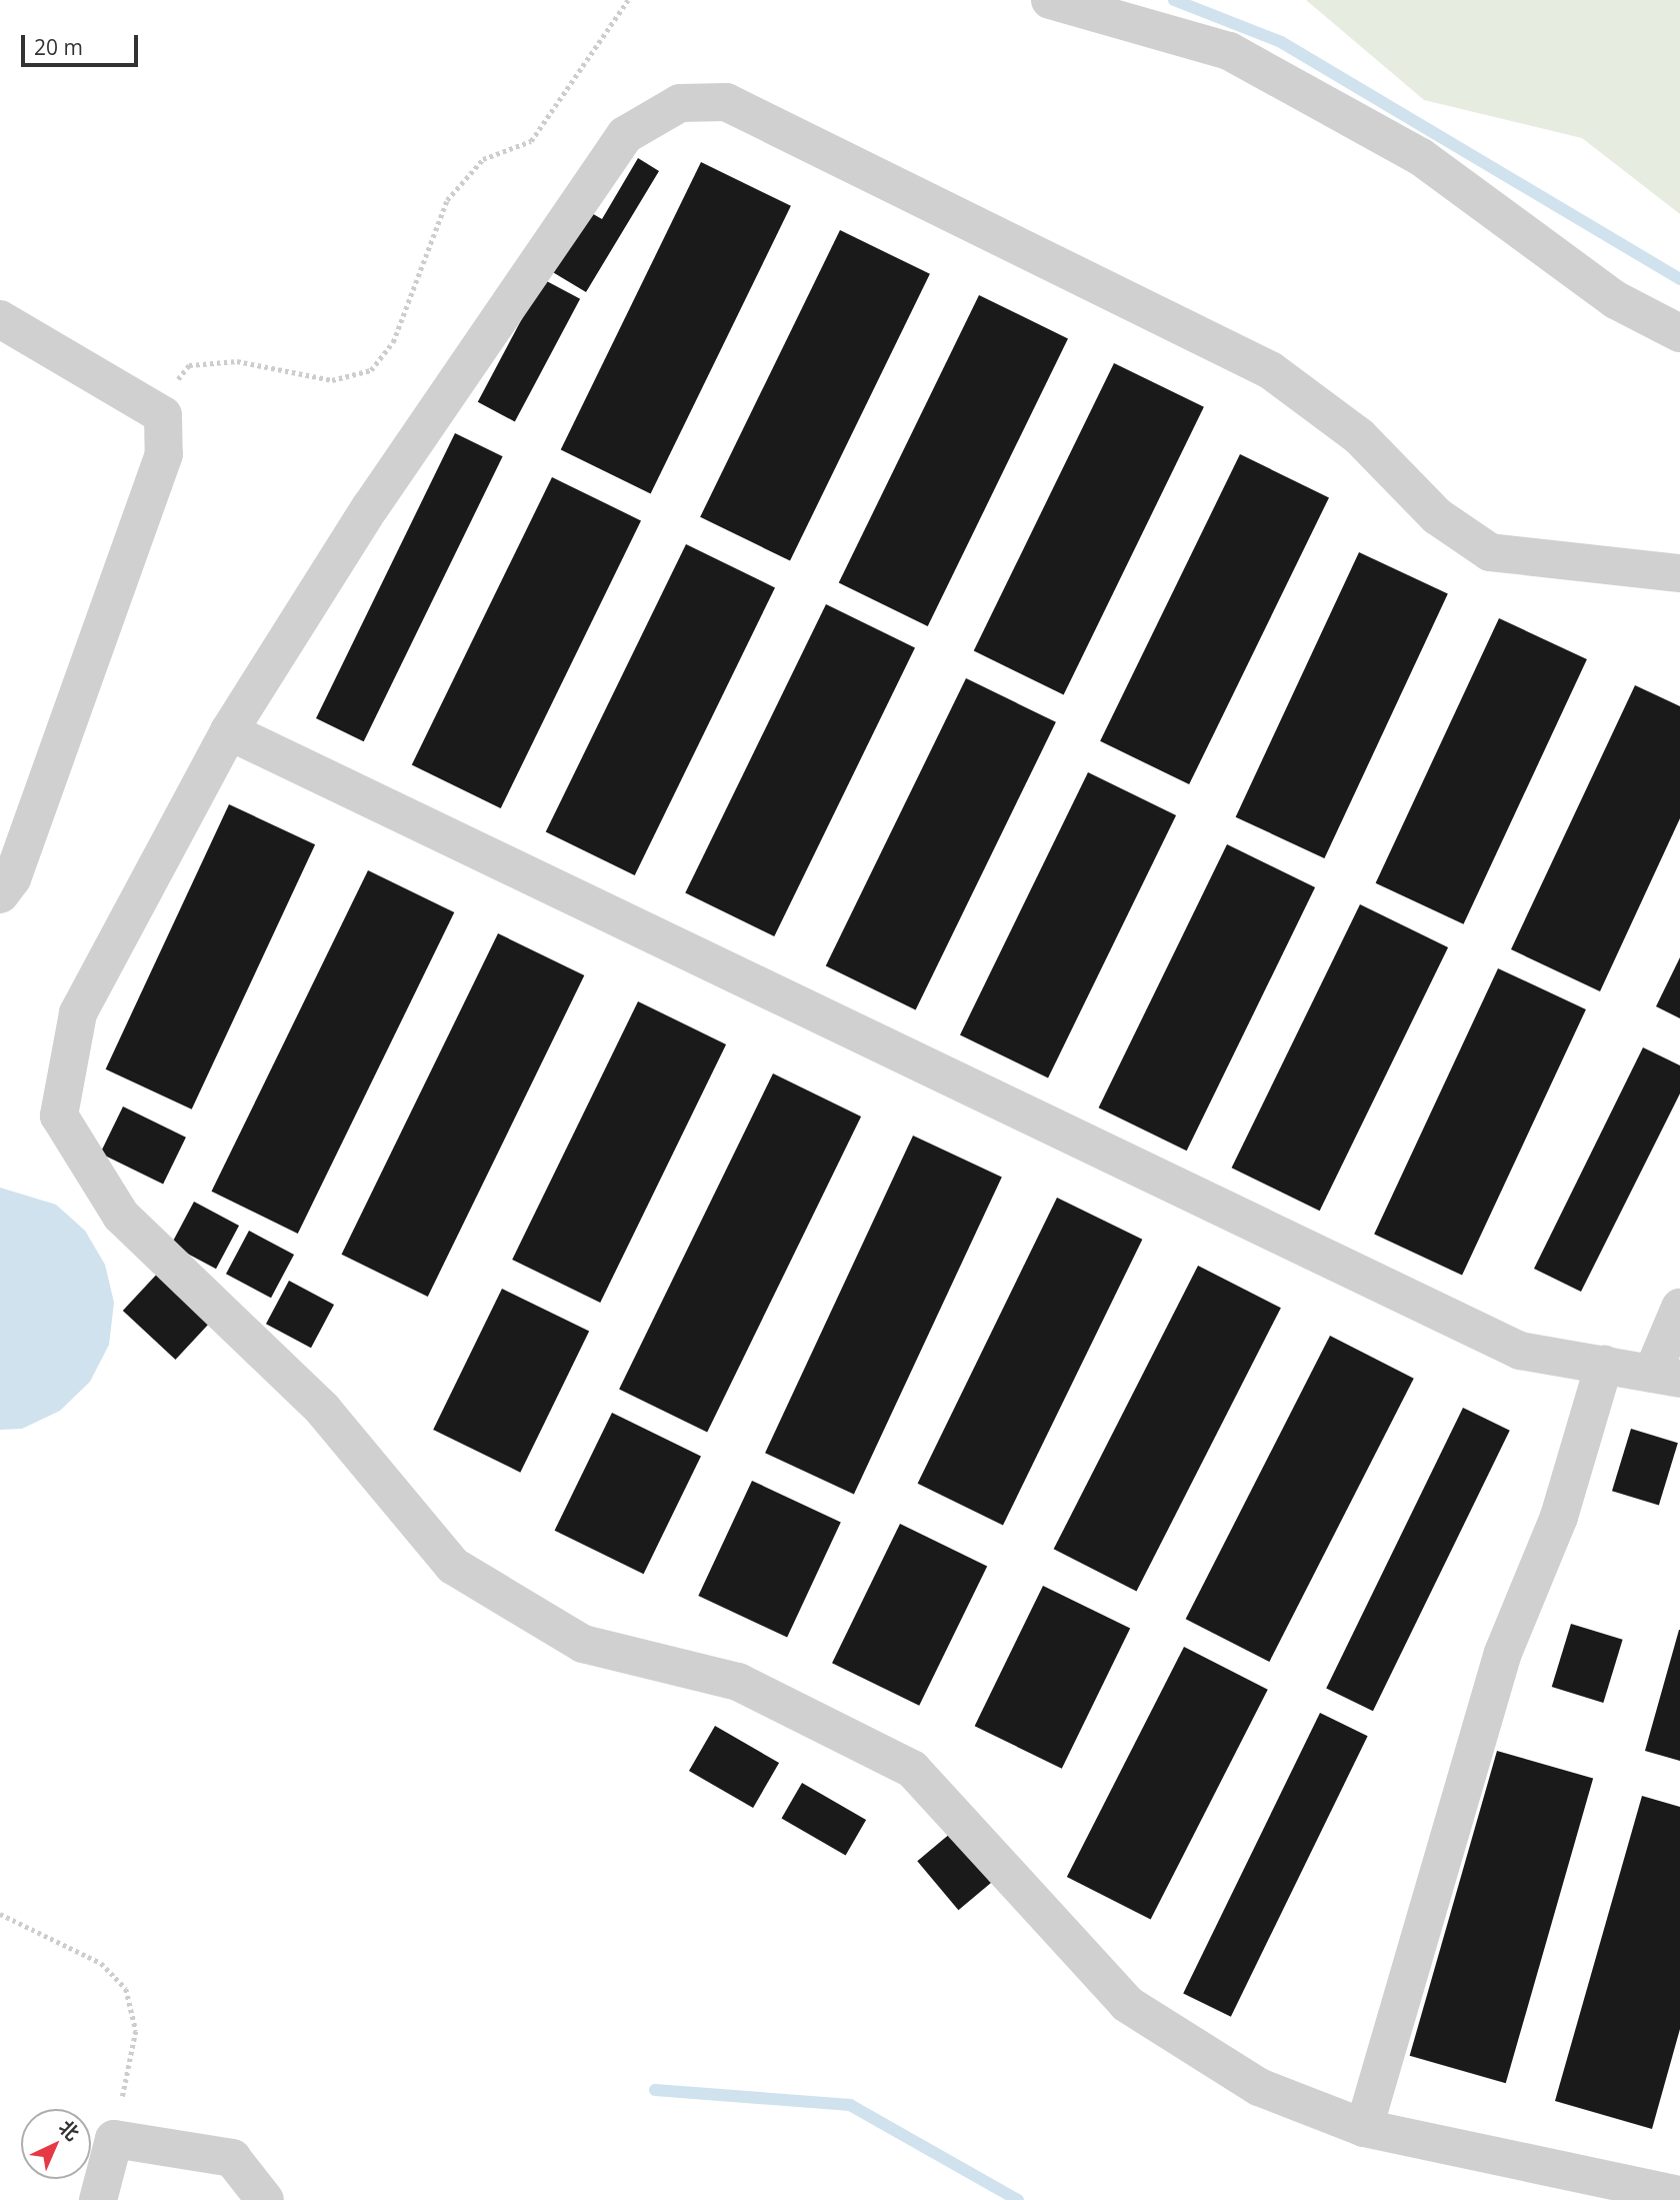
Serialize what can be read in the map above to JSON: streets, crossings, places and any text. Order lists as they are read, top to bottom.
{
  "scale_bar": "20 m",
  "north": "top right"
}
